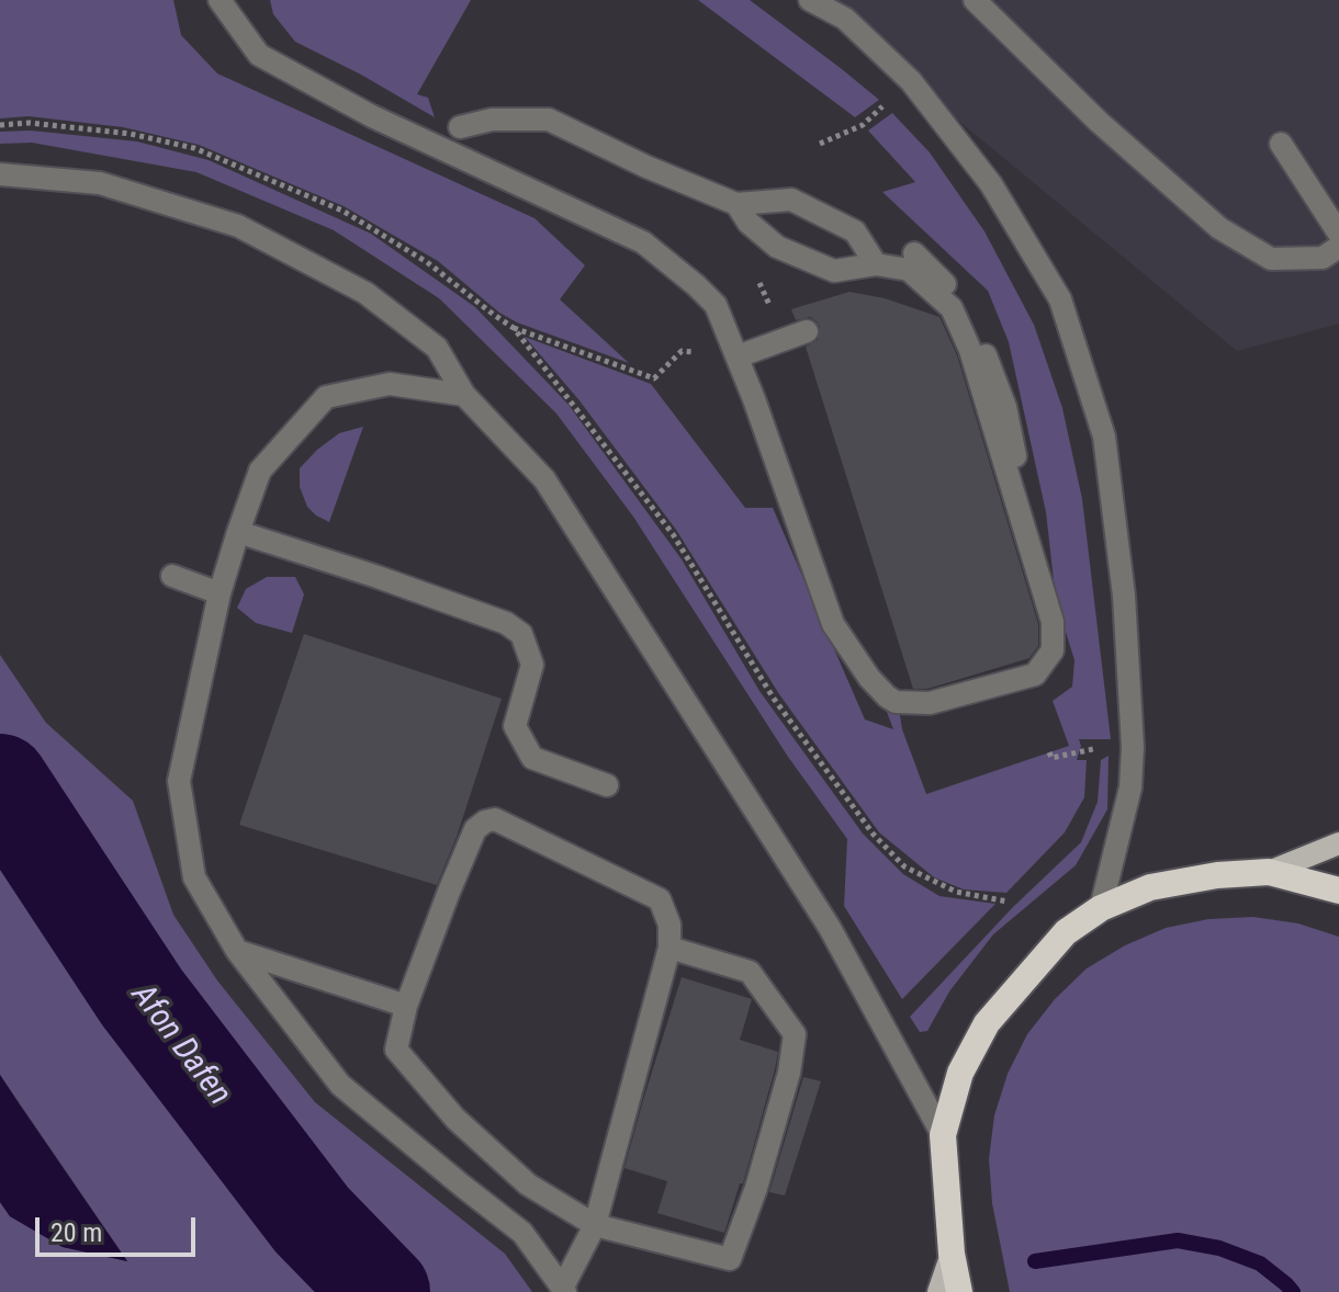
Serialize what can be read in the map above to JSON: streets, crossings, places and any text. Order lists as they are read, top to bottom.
{
  "water": ["Afon Dafen"],
  "scale_bar": "20 m"
}
